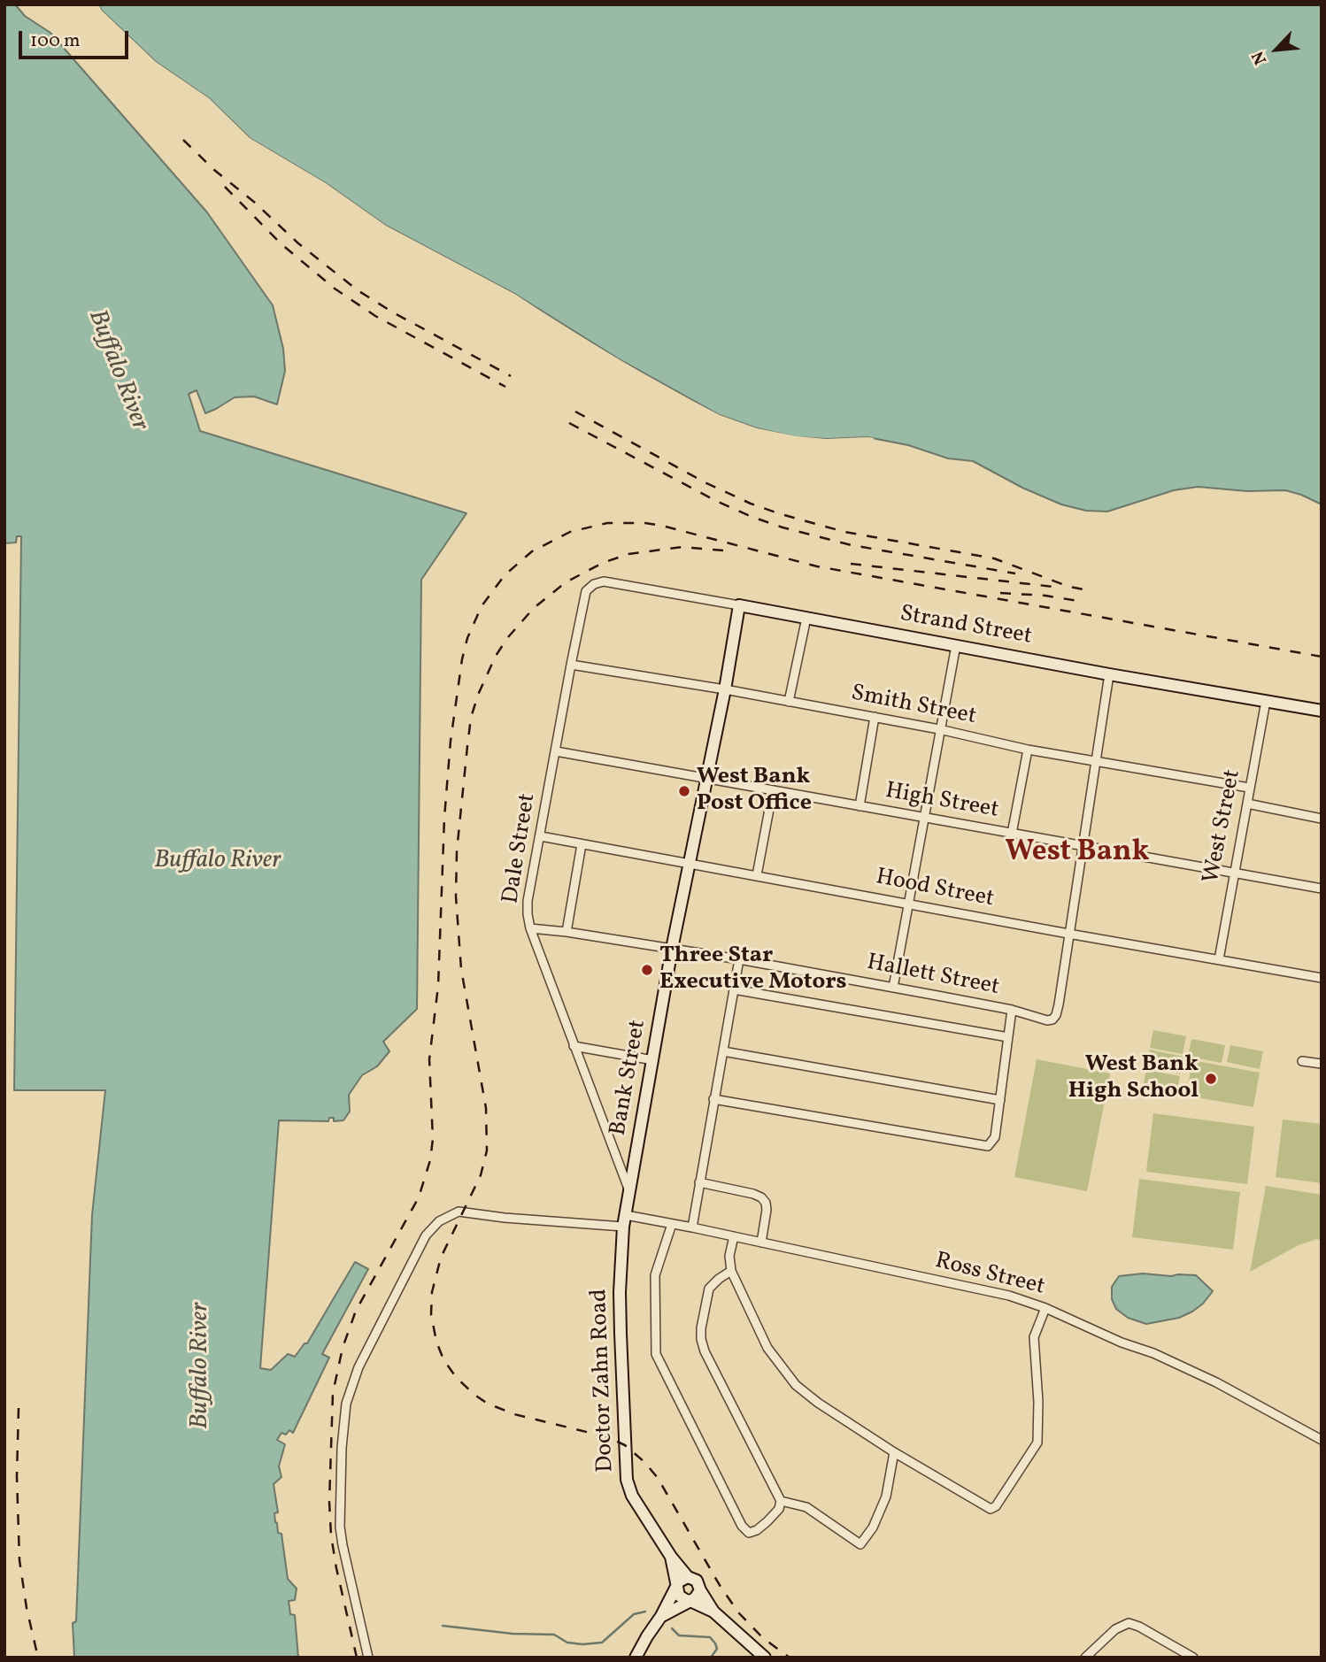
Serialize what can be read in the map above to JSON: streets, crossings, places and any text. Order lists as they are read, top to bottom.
{
  "streets": {
    "street": [
      "Strand Street",
      "Smith Street",
      "High Street",
      "West Street",
      "Dale Street",
      "Hood Street",
      "Hallett Street",
      "Bank Street",
      "Ross Street",
      "Doctor Zahn Road"
    ]
  },
  "crossings": [
    ["Strand Street", "West Street"],
    ["Strand Street", "Dale Street"],
    ["Strand Street", "Bank Street"],
    ["Smith Street", "West Street"],
    ["Smith Street", "Dale Street"],
    ["Smith Street", "Bank Street"],
    ["High Street", "West Street"],
    ["High Street", "Dale Street"],
    ["High Street", "Bank Street"],
    ["West Street", "Hood Street"],
    ["Dale Street", "Hood Street"],
    ["Dale Street", "Hallett Street"],
    ["Dale Street", "Bank Street"],
    ["Dale Street", "Doctor Zahn Road"],
    ["Hood Street", "Hallett Street"],
    ["Hood Street", "Bank Street"],
    ["Hallett Street", "Bank Street"],
    ["Bank Street", "Doctor Zahn Road"],
    ["Ross Street", "Doctor Zahn Road"]
  ],
  "districts": ["West Bank"],
  "water": ["Buffalo River"],
  "places": ["West Bank Post Office", "Three Star Executive Motors", "West Bank High School"],
  "scale_bar": "100 m",
  "north": "bottom left"
}
